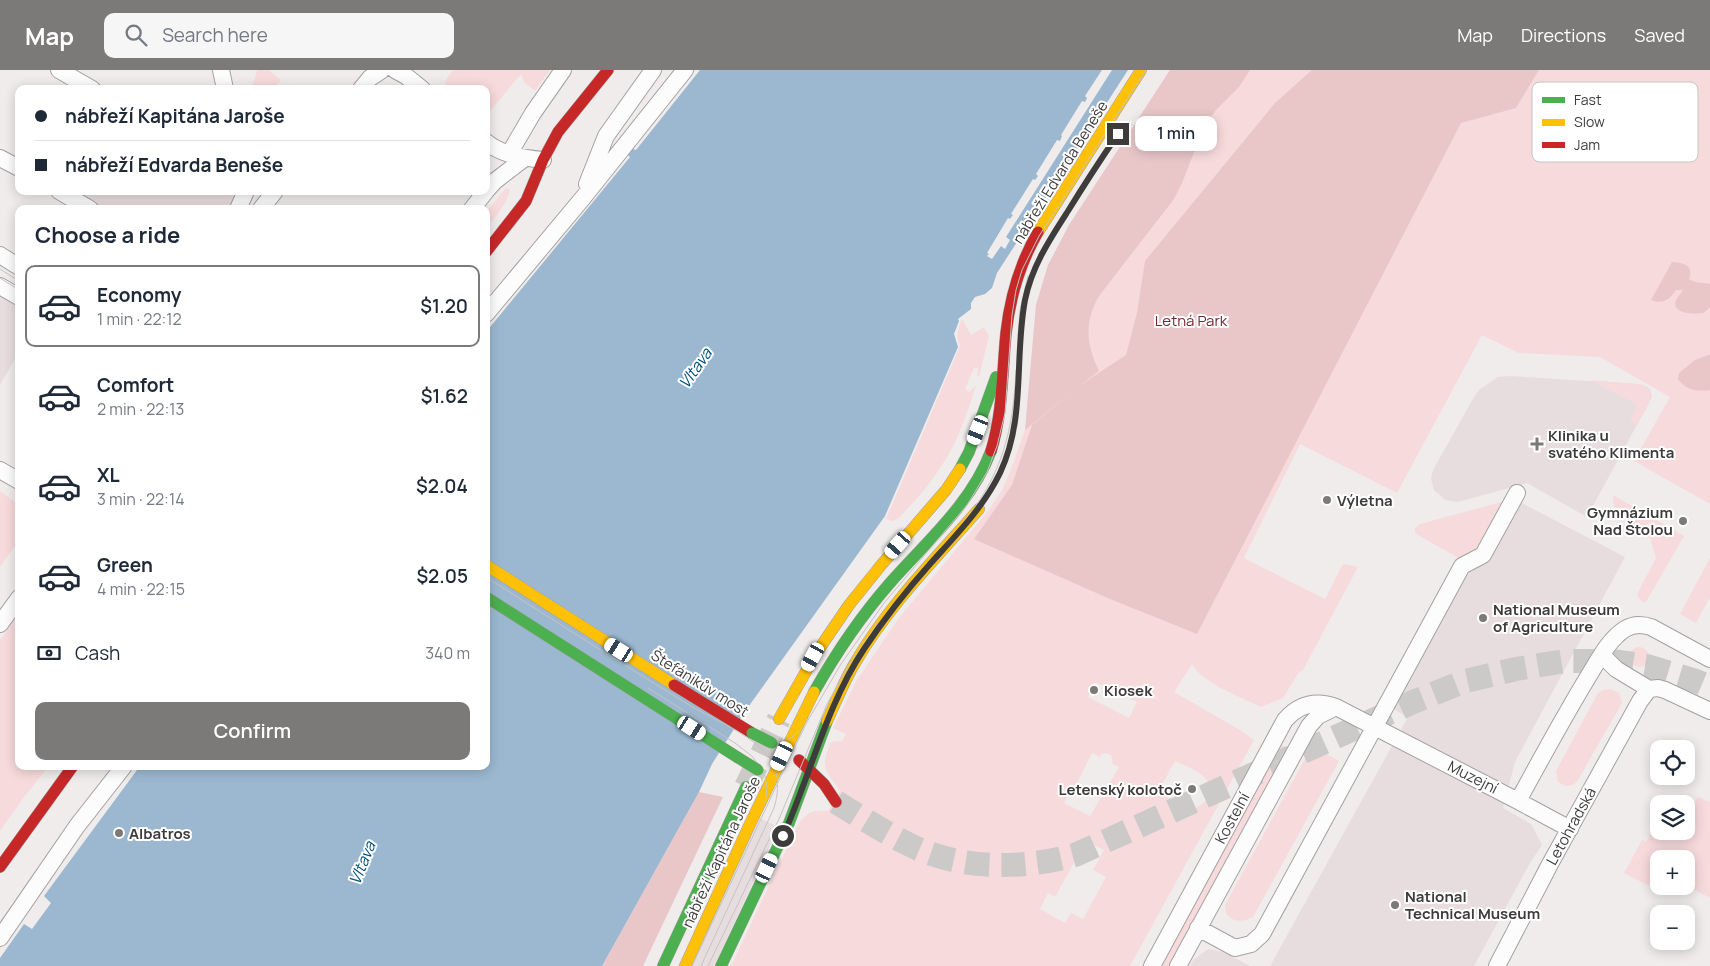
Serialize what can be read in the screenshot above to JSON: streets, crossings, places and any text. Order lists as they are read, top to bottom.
{
  "streets": {
    "main road": ["nábřeží Edvarda Beneše", "Štefánikův most", "nábřeží Kapitána Jaroše"],
    "street": ["Muzejní", "Kostelní", "Letohradská"]
  },
  "crossings": [
    ["nábřeží Edvarda Beneše", "Štefánikův most"],
    ["nábřeží Edvarda Beneše", "nábřeží Kapitána Jaroše"],
    ["Štefánikův most", "nábřeží Kapitána Jaroše"],
    ["Muzejní", "Kostelní"],
    ["Muzejní", "Letohradská"]
  ],
  "water": ["Vltava"],
  "parks": ["Letná Park"],
  "places": {
    "health": ["Klinika u svatého Klimenta"],
    "other": [
      "Výletna",
      "Gymnázium Nad Štolou",
      "National Museum of Agriculture",
      "Kiosek",
      "Letenský kolotoč",
      "Albatros",
      "National Technical Museum"
    ]
  },
  "legend": ["Fast", "Slow", "Jam"],
  "page": {
    "header": "Map",
    "search": "Search here",
    "nav": ["Map", "Directions", "Saved"],
    "banner": ["nábřeží Kapitána Jaroše", "nábřeží Edvarda Beneše"],
    "bubble": "1 min",
    "heading": "Choose a ride",
    "list": [
      {
        "name": "Economy",
        "note": "1 min · 22:12",
        "value": "$1.20"
      },
      {
        "name": "Comfort",
        "note": "2 min · 22:13",
        "value": "$1.62"
      },
      {
        "name": "XL",
        "note": "3 min · 22:14",
        "value": "$2.04"
      },
      {
        "name": "Green",
        "note": "4 min · 22:15",
        "value": "$2.05"
      }
    ],
    "pay": ["Cash", "340 m"],
    "buttons": "Confirm",
    "map_buttons": ["+", "−"]
  }
}
